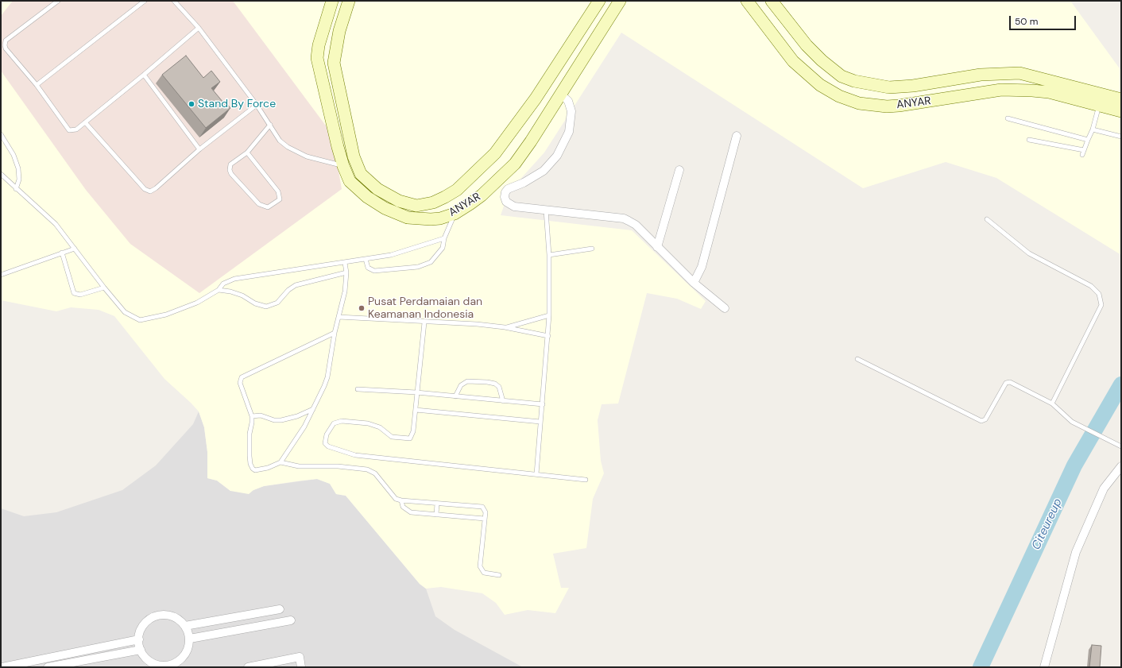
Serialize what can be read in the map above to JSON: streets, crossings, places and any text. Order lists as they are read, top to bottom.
{
  "streets": {
    "street": ["ANYAR"]
  },
  "water": ["Citeureup"],
  "places": ["Stand By Force", "Pusat Perdamaian dan Keamanan Indonesia"],
  "scale_bar": "50 m"
}
